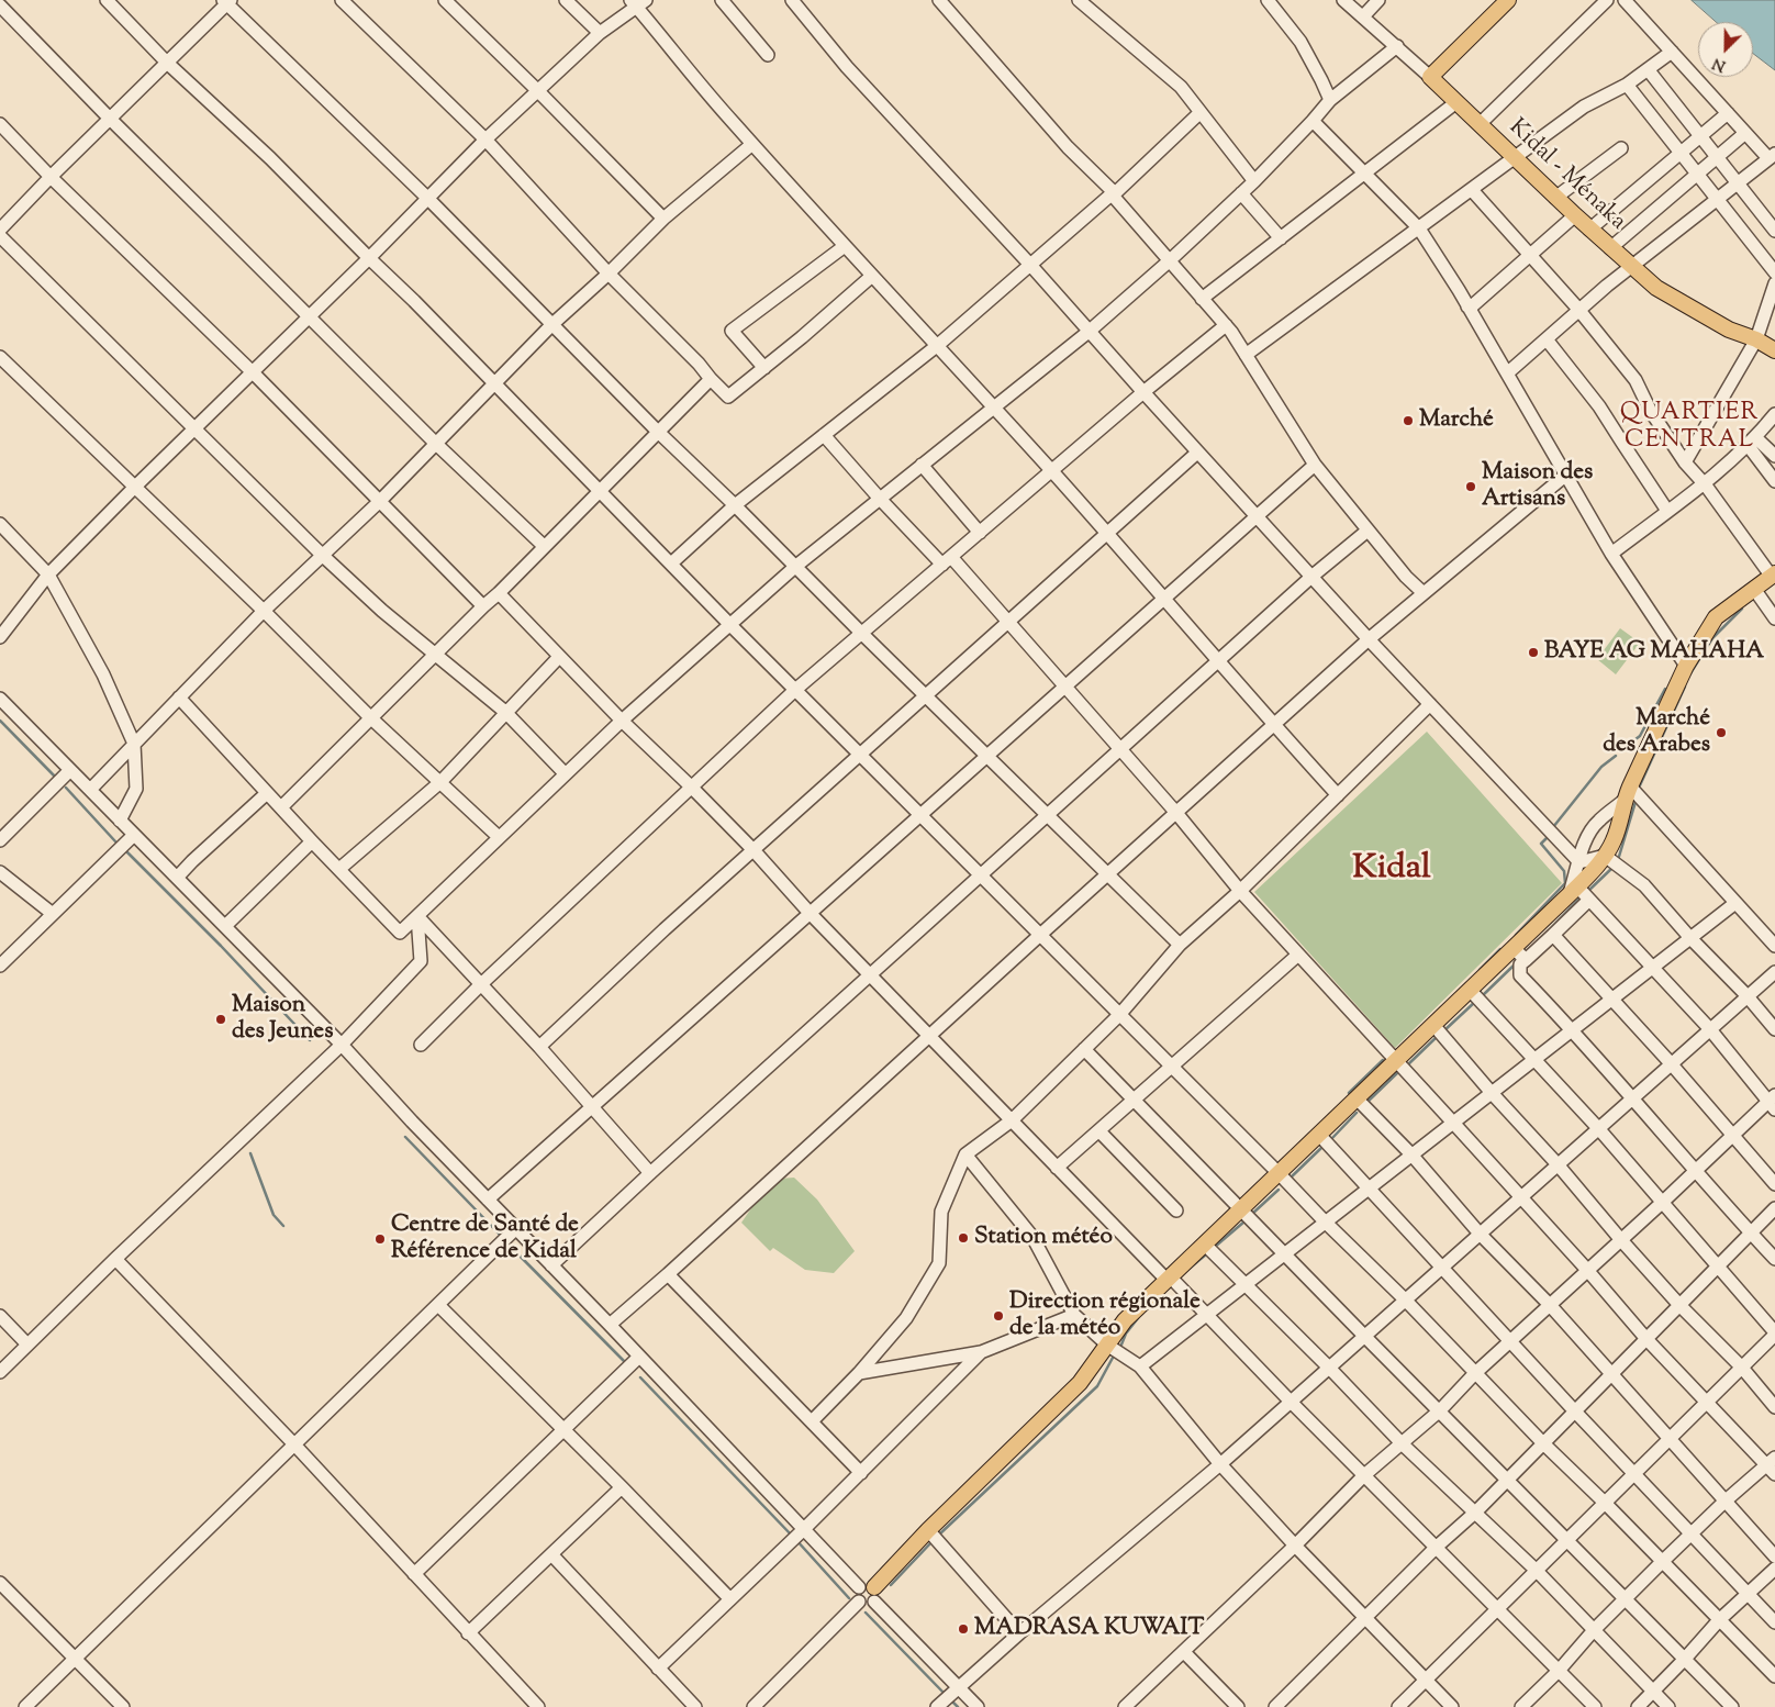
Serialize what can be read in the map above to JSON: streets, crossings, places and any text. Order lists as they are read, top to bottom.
{
  "streets": {
    "main road": ["Kidal - Ménaka"]
  },
  "districts": ["QUARTIER CENTRAL", "Kidal"],
  "places": [
    "Marché",
    "Maison des Artisans",
    "BAYE AG MAHAHA",
    "Marché des Arabes",
    "Maison des Jeunes",
    "Station météo",
    "Centre de Santé de Référence de Kidal",
    "Direction régionale de la météo",
    "MADRASA KUWAIT"
  ],
  "north": "bottom left"
}
